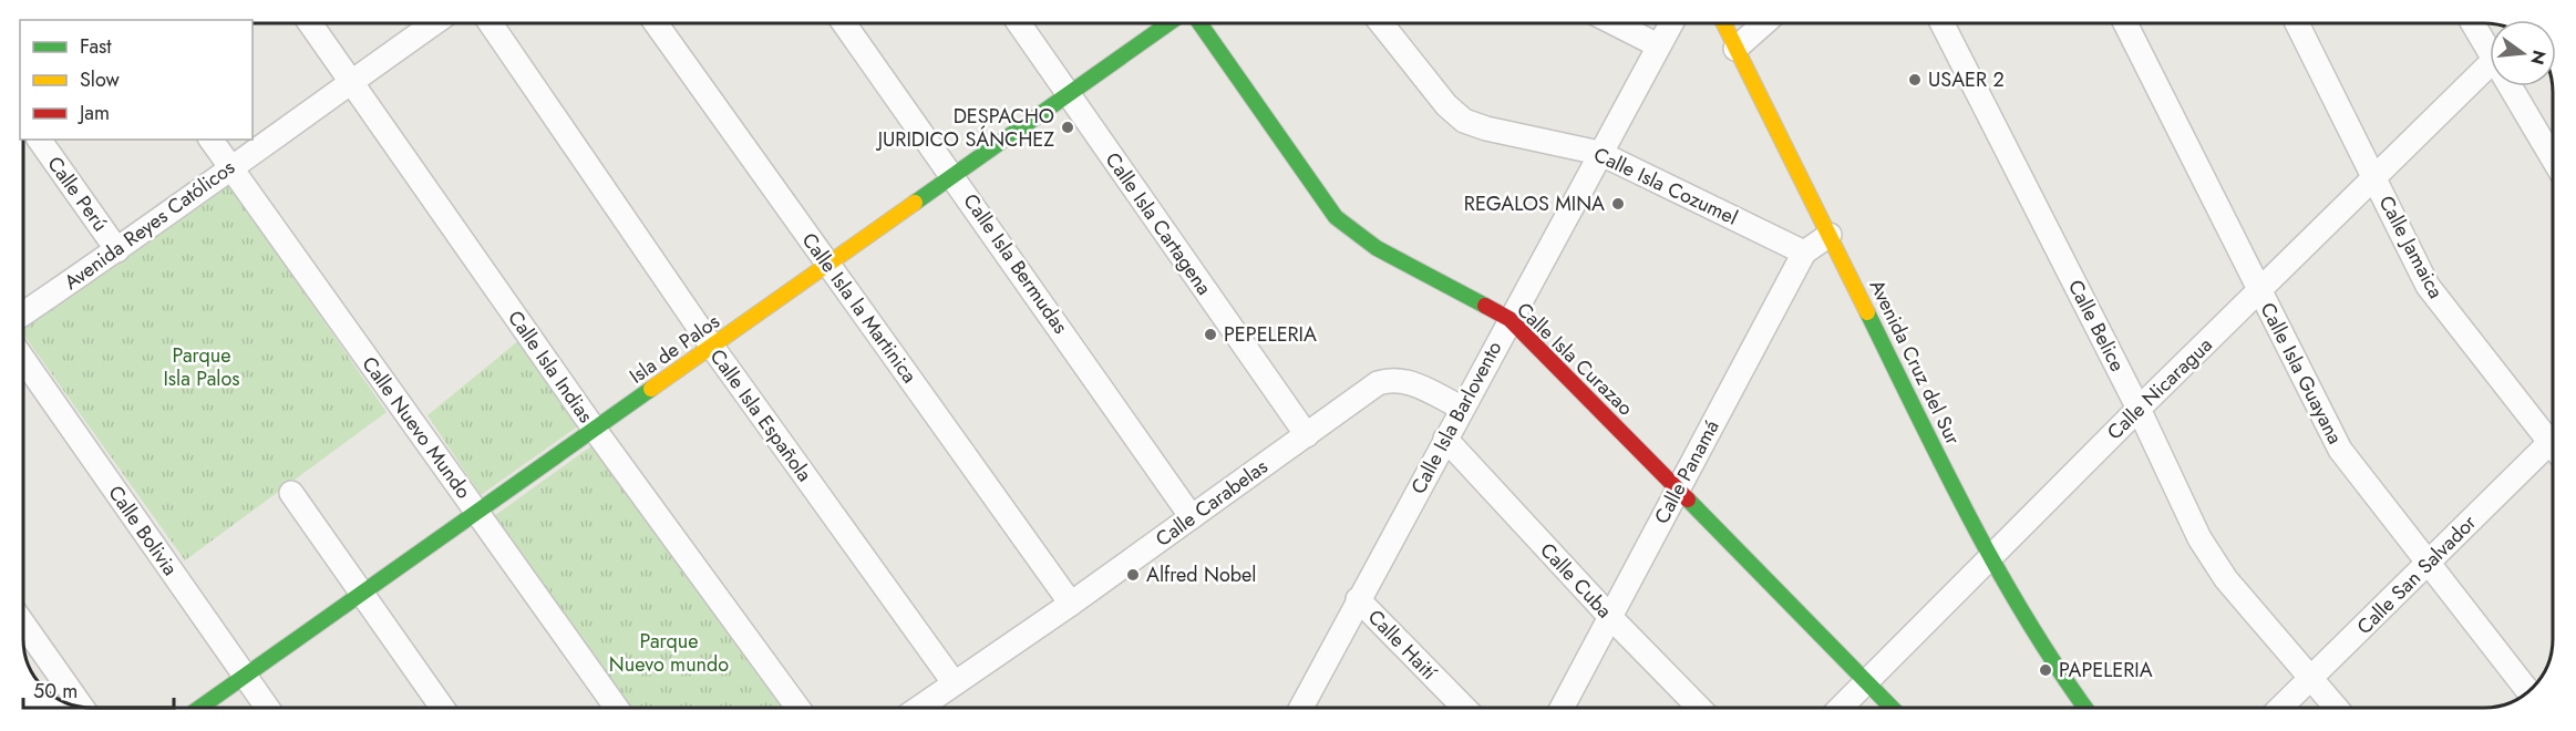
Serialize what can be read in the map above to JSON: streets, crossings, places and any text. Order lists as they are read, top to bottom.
{
  "streets": {
    "street": [
      "Calle Isla Cozumel",
      "Calle Perú",
      "Calle Isla Cartagena",
      "Avenida Reyes Católicos",
      "Calle Jamaica",
      "Calle Isla Bermudas",
      "Calle Isla la Martinica",
      "Calle Belice",
      "Isla de Palos",
      "Calle Isla Curazao",
      "Avenida Cruz del Sur",
      "Calle Isla Indias",
      "Calle Isla Guayana",
      "Calle Nicaragua",
      "Calle Isla Española",
      "Calle Isla Barlovento",
      "Calle Nuevo Mundo",
      "Calle Panamá",
      "Calle Carabelas",
      "Calle Bolivia",
      "Calle San Salvador",
      "Calle Cuba",
      "Calle Haití"
    ]
  },
  "crossings": [
    ["Calle Isla Cozumel", "Calle Isla Barlovento"],
    ["Calle Isla Cozumel", "Calle Panamá"],
    ["Calle Perú", "Avenida Reyes Católicos"],
    ["Calle Isla Cartagena", "Isla de Palos"],
    ["Calle Isla Cartagena", "Calle Carabelas"],
    ["Avenida Reyes Católicos", "Calle Isla Indias"],
    ["Avenida Reyes Católicos", "Calle Nuevo Mundo"],
    ["Calle Jamaica", "Calle Nicaragua"],
    ["Calle Isla Bermudas", "Isla de Palos"],
    ["Calle Isla Bermudas", "Calle Carabelas"],
    ["Calle Isla la Martinica", "Isla de Palos"],
    ["Calle Isla la Martinica", "Calle Carabelas"],
    ["Calle Belice", "Calle Nicaragua"],
    ["Calle Belice", "Calle San Salvador"],
    ["Isla de Palos", "Calle Isla Indias"],
    ["Isla de Palos", "Calle Isla Española"],
    ["Isla de Palos", "Calle Nuevo Mundo"],
    ["Isla de Palos", "Calle Bolivia"],
    ["Calle Isla Curazao", "Calle Nicaragua"],
    ["Calle Isla Curazao", "Calle Isla Barlovento"],
    ["Calle Isla Curazao", "Calle Panamá"],
    ["Avenida Cruz del Sur", "Calle Nicaragua"],
    ["Avenida Cruz del Sur", "Calle Panamá"],
    ["Calle Isla Guayana", "Calle Nicaragua"],
    ["Calle Isla Guayana", "Calle San Salvador"],
    ["Calle Isla Española", "Calle Carabelas"],
    ["Calle Isla Barlovento", "Calle Carabelas"],
    ["Calle Isla Barlovento", "Calle Cuba"],
    ["Calle Isla Barlovento", "Calle Haití"],
    ["Calle Panamá", "Calle Cuba"]
  ],
  "parks": ["Parque Isla Palos", "Parque Nuevo mundo"],
  "places": [
    "USAER 2",
    "DESPACHO JURIDICO SÁNCHEZ",
    "REGALOS MINA",
    "PEPELERIA",
    "Alfred Nobel",
    "PAPELERIA"
  ],
  "legend": ["Fast", "Slow", "Jam"],
  "scale_bar": "50 m",
  "north": "right"
}
